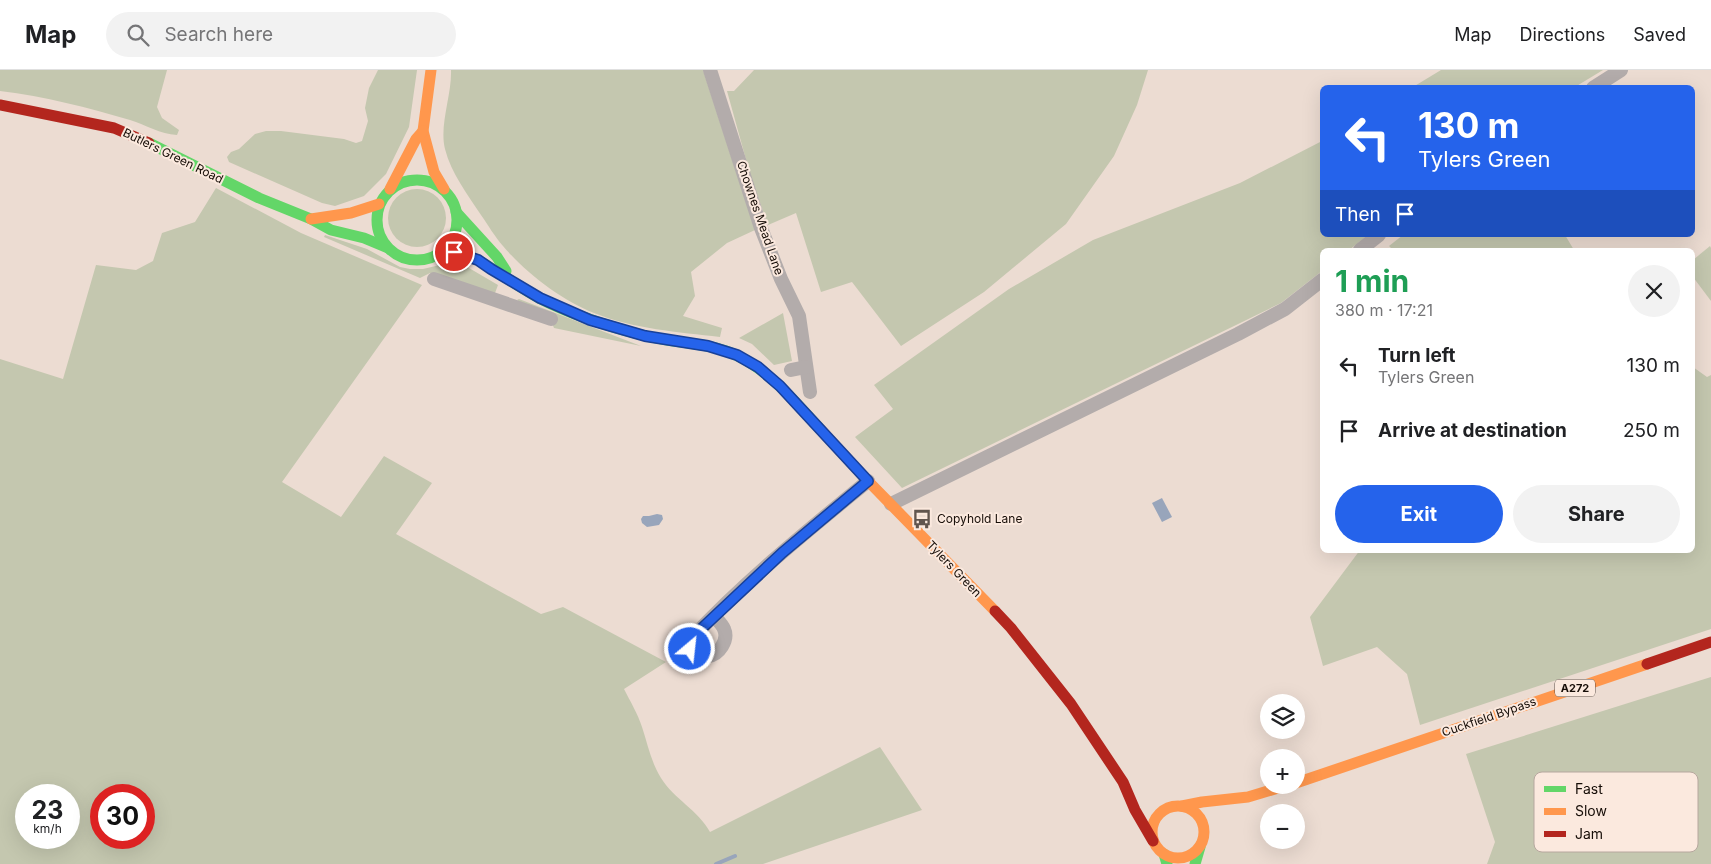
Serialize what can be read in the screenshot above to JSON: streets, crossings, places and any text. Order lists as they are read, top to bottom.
{
  "streets": {
    "main road": [
      "Butlers Green Road",
      "Tylers Green",
      "A272",
      "Cuckfield Bypass"
    ],
    "street": ["Chownes Mead Lane"]
  },
  "crossings": [
    ["Butlers Green Road", "Tylers Green"]
  ],
  "places": {
    "bus stop": ["Copyhold Lane"]
  },
  "legend": ["Fast", "Slow", "Jam"],
  "page": {
    "header": "Map",
    "search": "Search here",
    "nav": ["Map", "Directions", "Saved"],
    "turn": ["130 m", "Tylers Green"],
    "then": "Then",
    "heading": ["1 min", "380 m · 17:21"],
    "list": [
      {
        "name": "Turn left",
        "note": "Tylers Green",
        "value": "130 m"
      },
      {
        "name": "Arrive at destination",
        "value": "250 m"
      }
    ],
    "buttons": ["Exit", "Share"],
    "map_buttons": ["+", "−"],
    "speed": "23 km/h",
    "limit": "30"
  }
}
